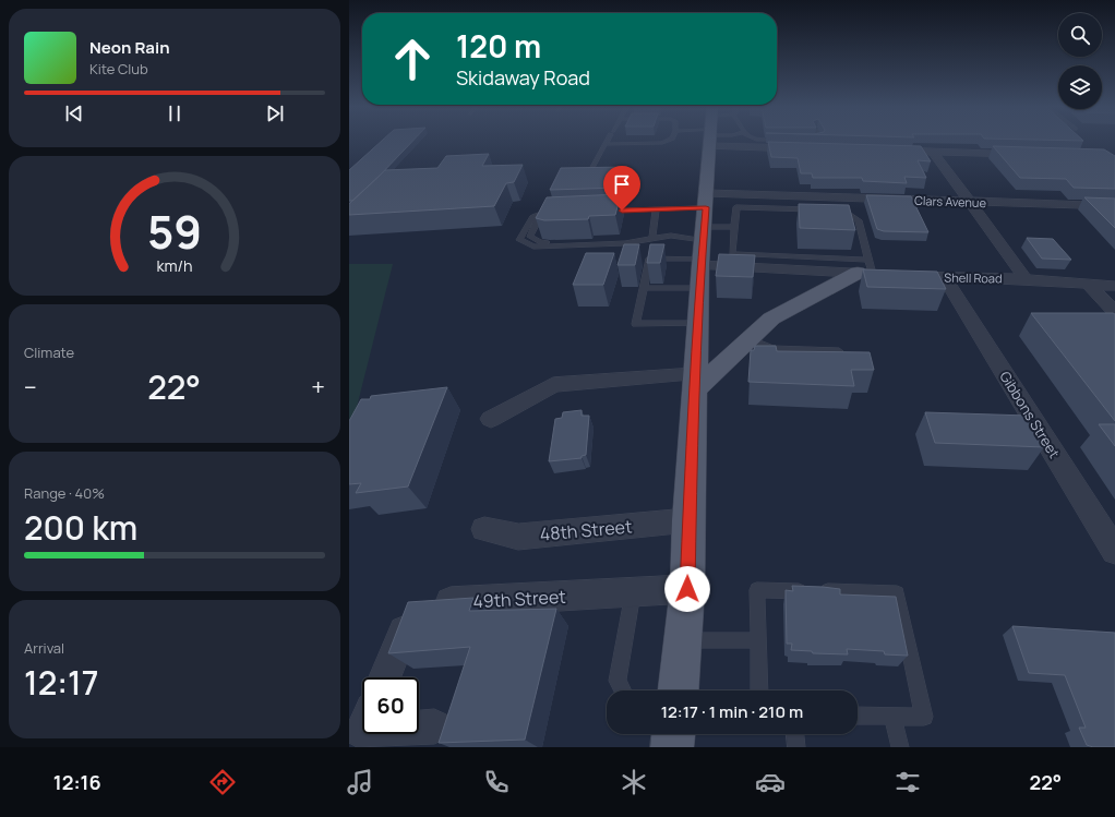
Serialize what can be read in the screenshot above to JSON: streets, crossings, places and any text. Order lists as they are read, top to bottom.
{
  "streets": {
    "street": [
      "Clars Avenue",
      "Shell Road",
      "Gibbons Street",
      "48th Street",
      "49th Street"
    ]
  },
  "crossings": [
    ["Shell Road", "Gibbons Street"]
  ],
  "page": {
    "turn": ["120 m", "Skidaway Road"],
    "song": ["Neon Rain", "Kite Club"],
    "tile": [
      "Climate",
      ["Range · 40%", "200 km"],
      ["Arrival", "12:17"]
    ],
    "heat": ["−", "22°", "+"],
    "limit": "60",
    "trip": "12:17 · 1 min · 210 m",
    "tabs": ["12:16", "22°"],
    "gauge": ["59", "km/h"]
  }
}
